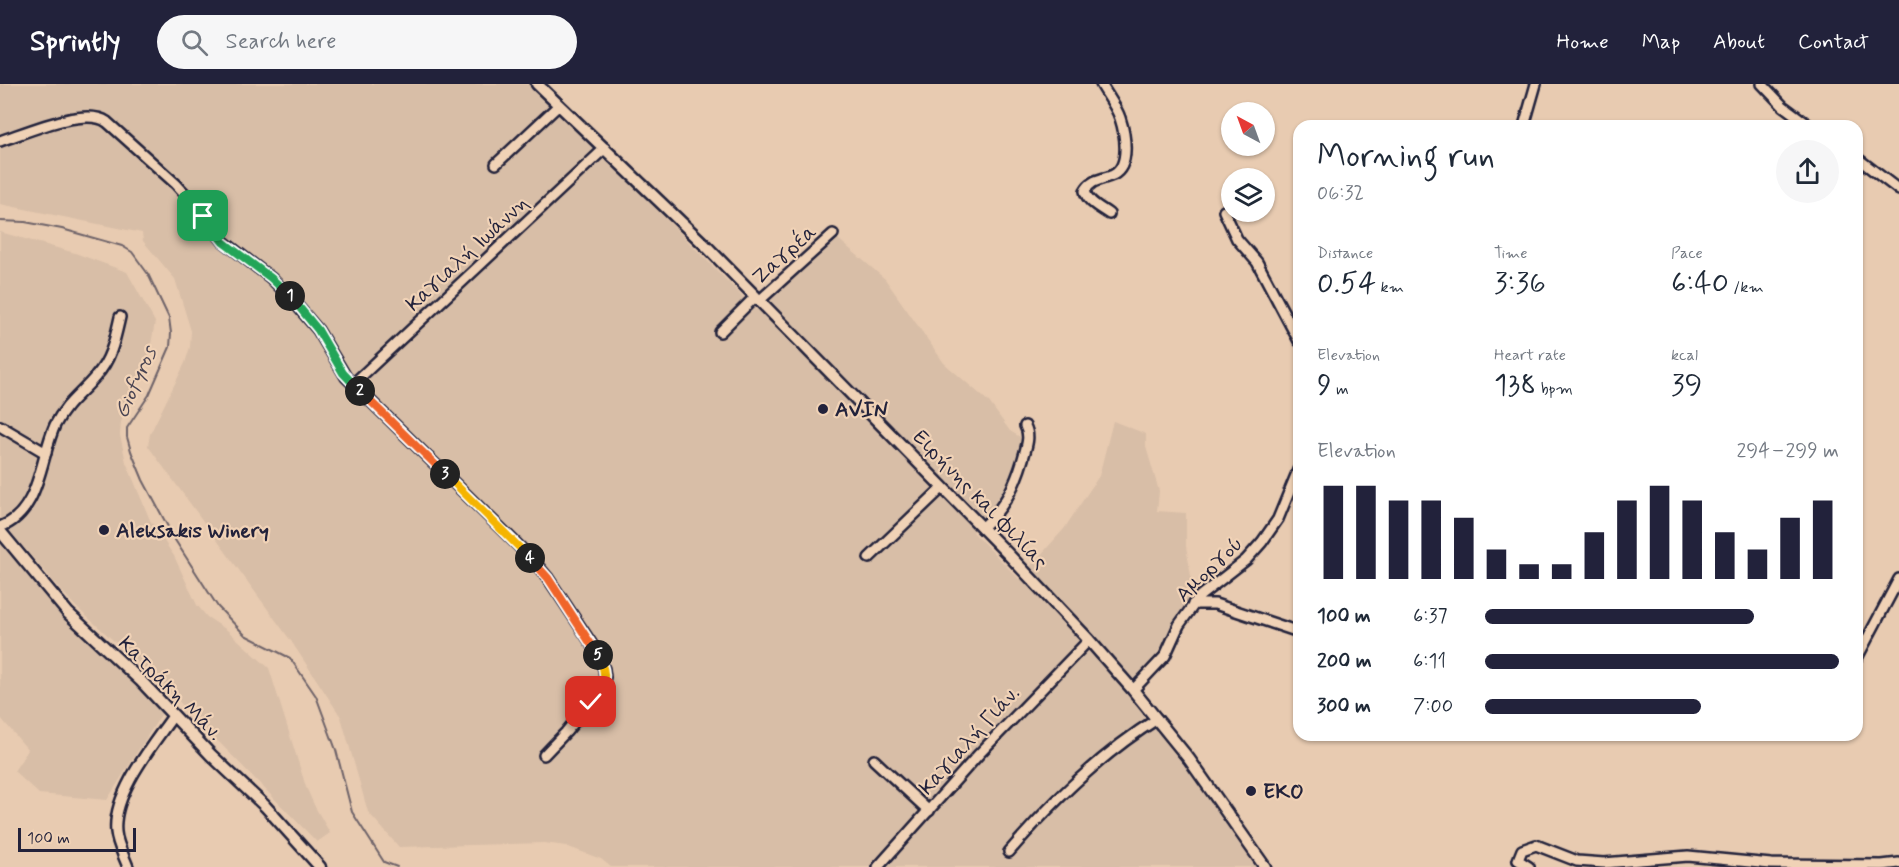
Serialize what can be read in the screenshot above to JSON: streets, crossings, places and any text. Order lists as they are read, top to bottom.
{
  "streets": {
    "street": [
      "Καγιαλή Ιωάννη",
      "Ζαγρέα",
      "Ειρήνης και Φιλίας",
      "Αμοργού",
      "Κατράκη Μάν.",
      "Καγιαλή Γιάν."
    ]
  },
  "crossings": [
    ["Καγιαλή Ιωάννη", "Ειρήνης και Φιλίας"],
    ["Ζαγρέα", "Ειρήνης και Φιλίας"],
    ["Ειρήνης και Φιλίας", "Αμοργού"],
    ["Ειρήνης και Φιλίας", "Καγιαλή Γιάν."]
  ],
  "water": ["Giofyros"],
  "places": ["AVIN", "Aleksakis Winery", "EKO"],
  "scale_bar": "100 m",
  "north": "top left",
  "page": {
    "header": "Sprintly",
    "search": "Search here",
    "nav": [
      "Home",
      "Map",
      "About",
      "Contact"
    ],
    "heading": ["Morning run", "06:32"],
    "stats": [
      ["Distance", "0.54 km"],
      ["Time", "3:36"],
      ["Pace", "6:40 /km"],
      ["Elevation", "9 m"],
      ["Heart rate", "138 bpm"],
      ["kcal", "39"]
    ],
    "pins": [
      "1",
      "2",
      "3",
      "4",
      "5"
    ],
    "chart": ["Elevation", "294–299 m"],
    "list": [
      {
        "name": "100 m",
        "note": "6:37"
      },
      {
        "name": "200 m",
        "note": "6:11"
      },
      {
        "name": "300 m",
        "note": "7:00"
      }
    ],
    "scale": "100 m"
  }
}
